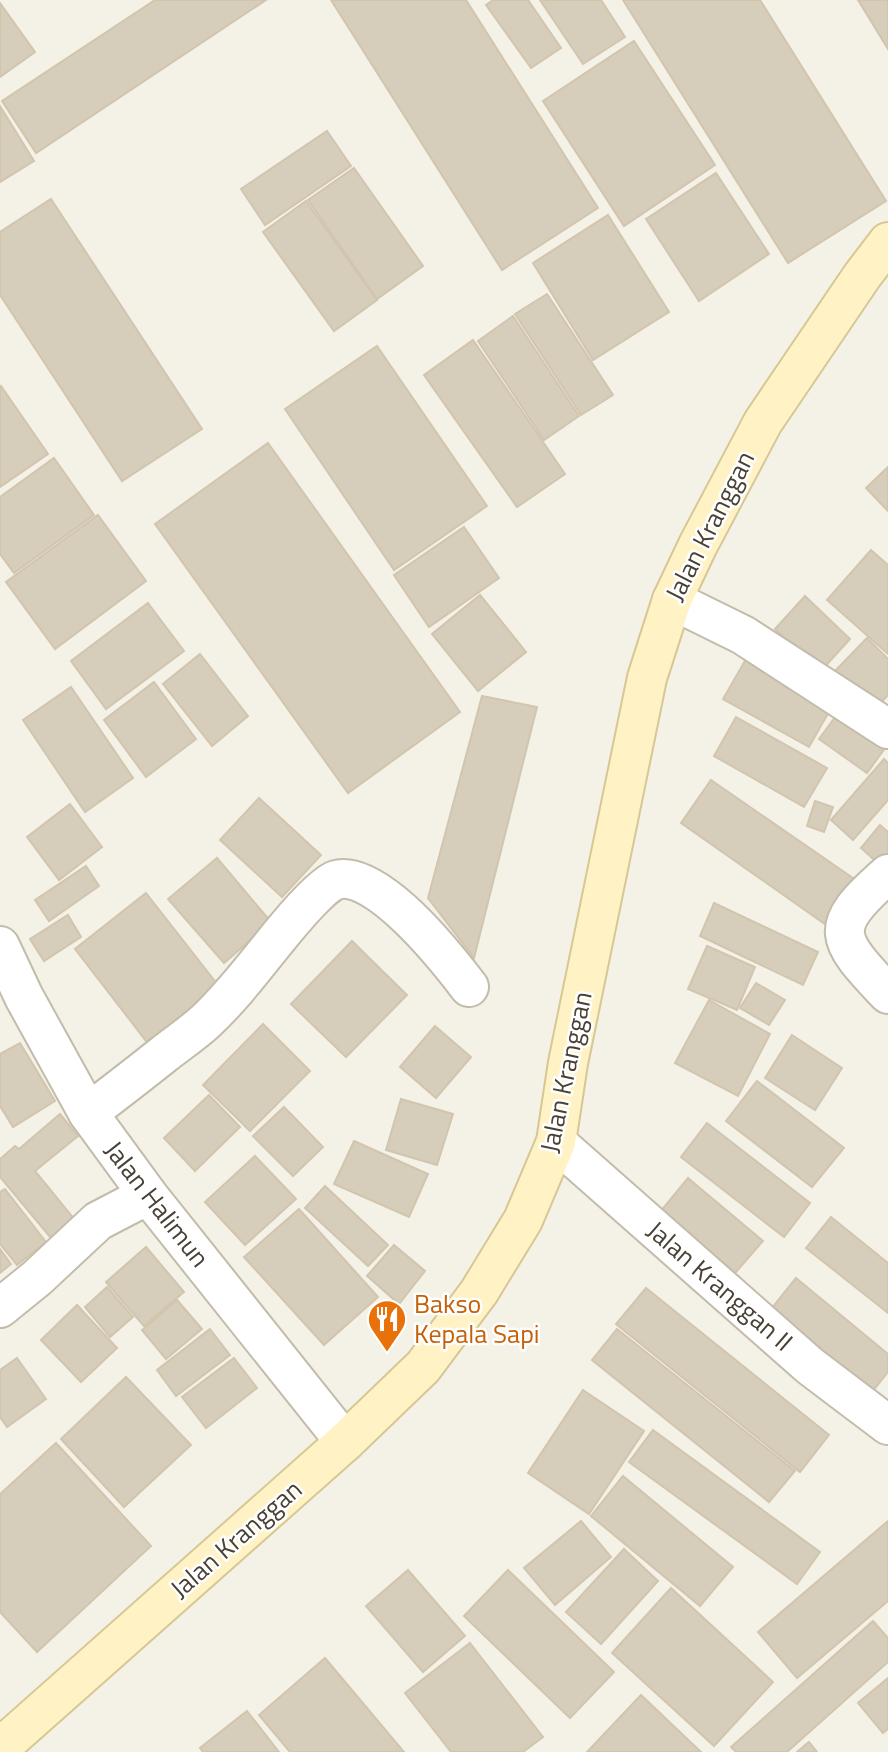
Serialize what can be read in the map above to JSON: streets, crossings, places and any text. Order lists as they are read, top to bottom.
{
  "streets": {
    "main road": ["Jalan Kranggan"],
    "street": ["Jalan Halimun", "Jalan Kranggan II"]
  },
  "crossings": [
    ["Jalan Kranggan", "Jalan Halimun"],
    ["Jalan Kranggan", "Jalan Kranggan II"]
  ],
  "places": {
    "restaurant": ["Bakso Kepala Sapi"]
  }
}
